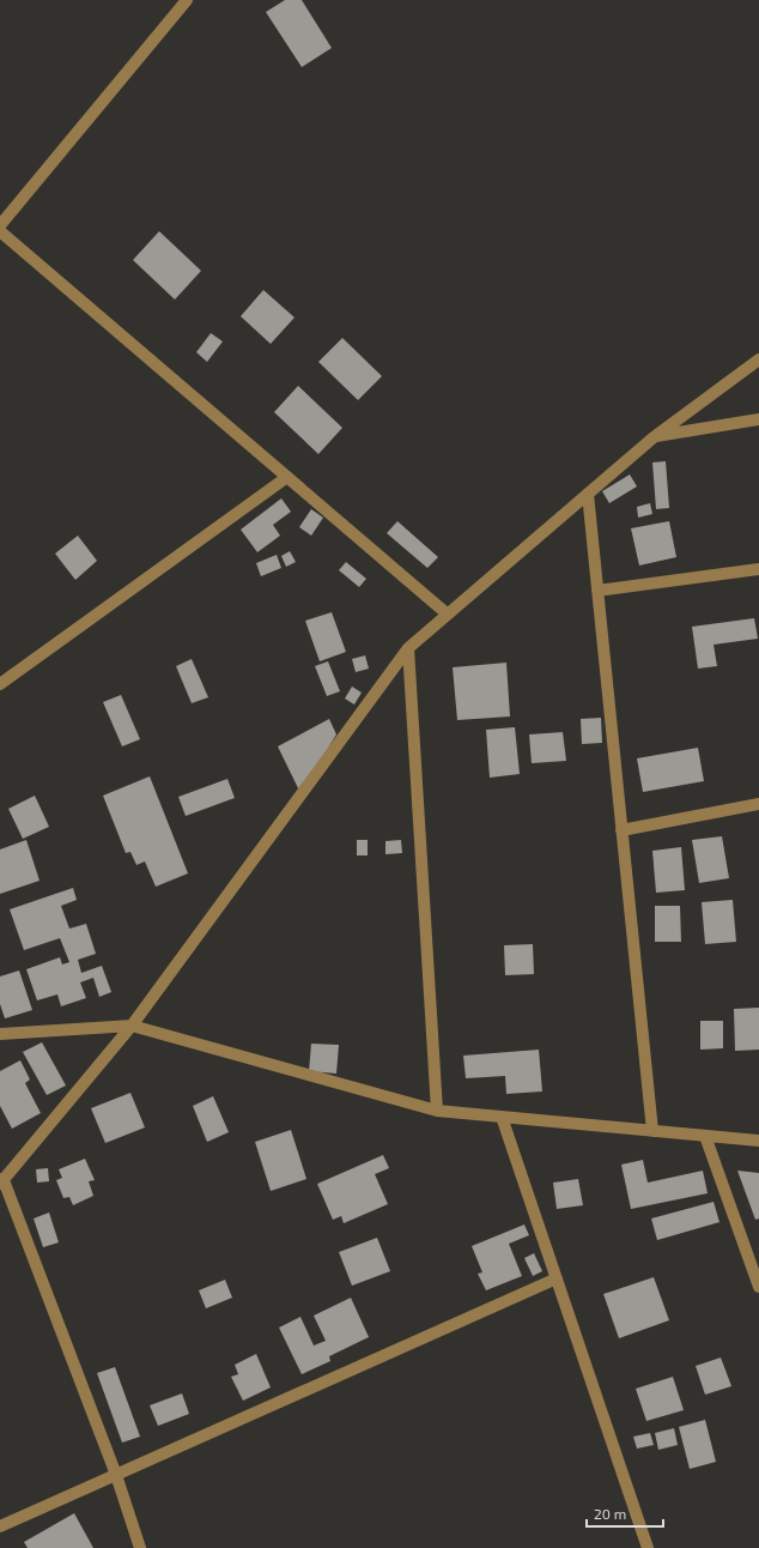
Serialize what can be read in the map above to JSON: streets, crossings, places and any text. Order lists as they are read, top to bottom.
{
  "scale_bar": "20 m"
}
